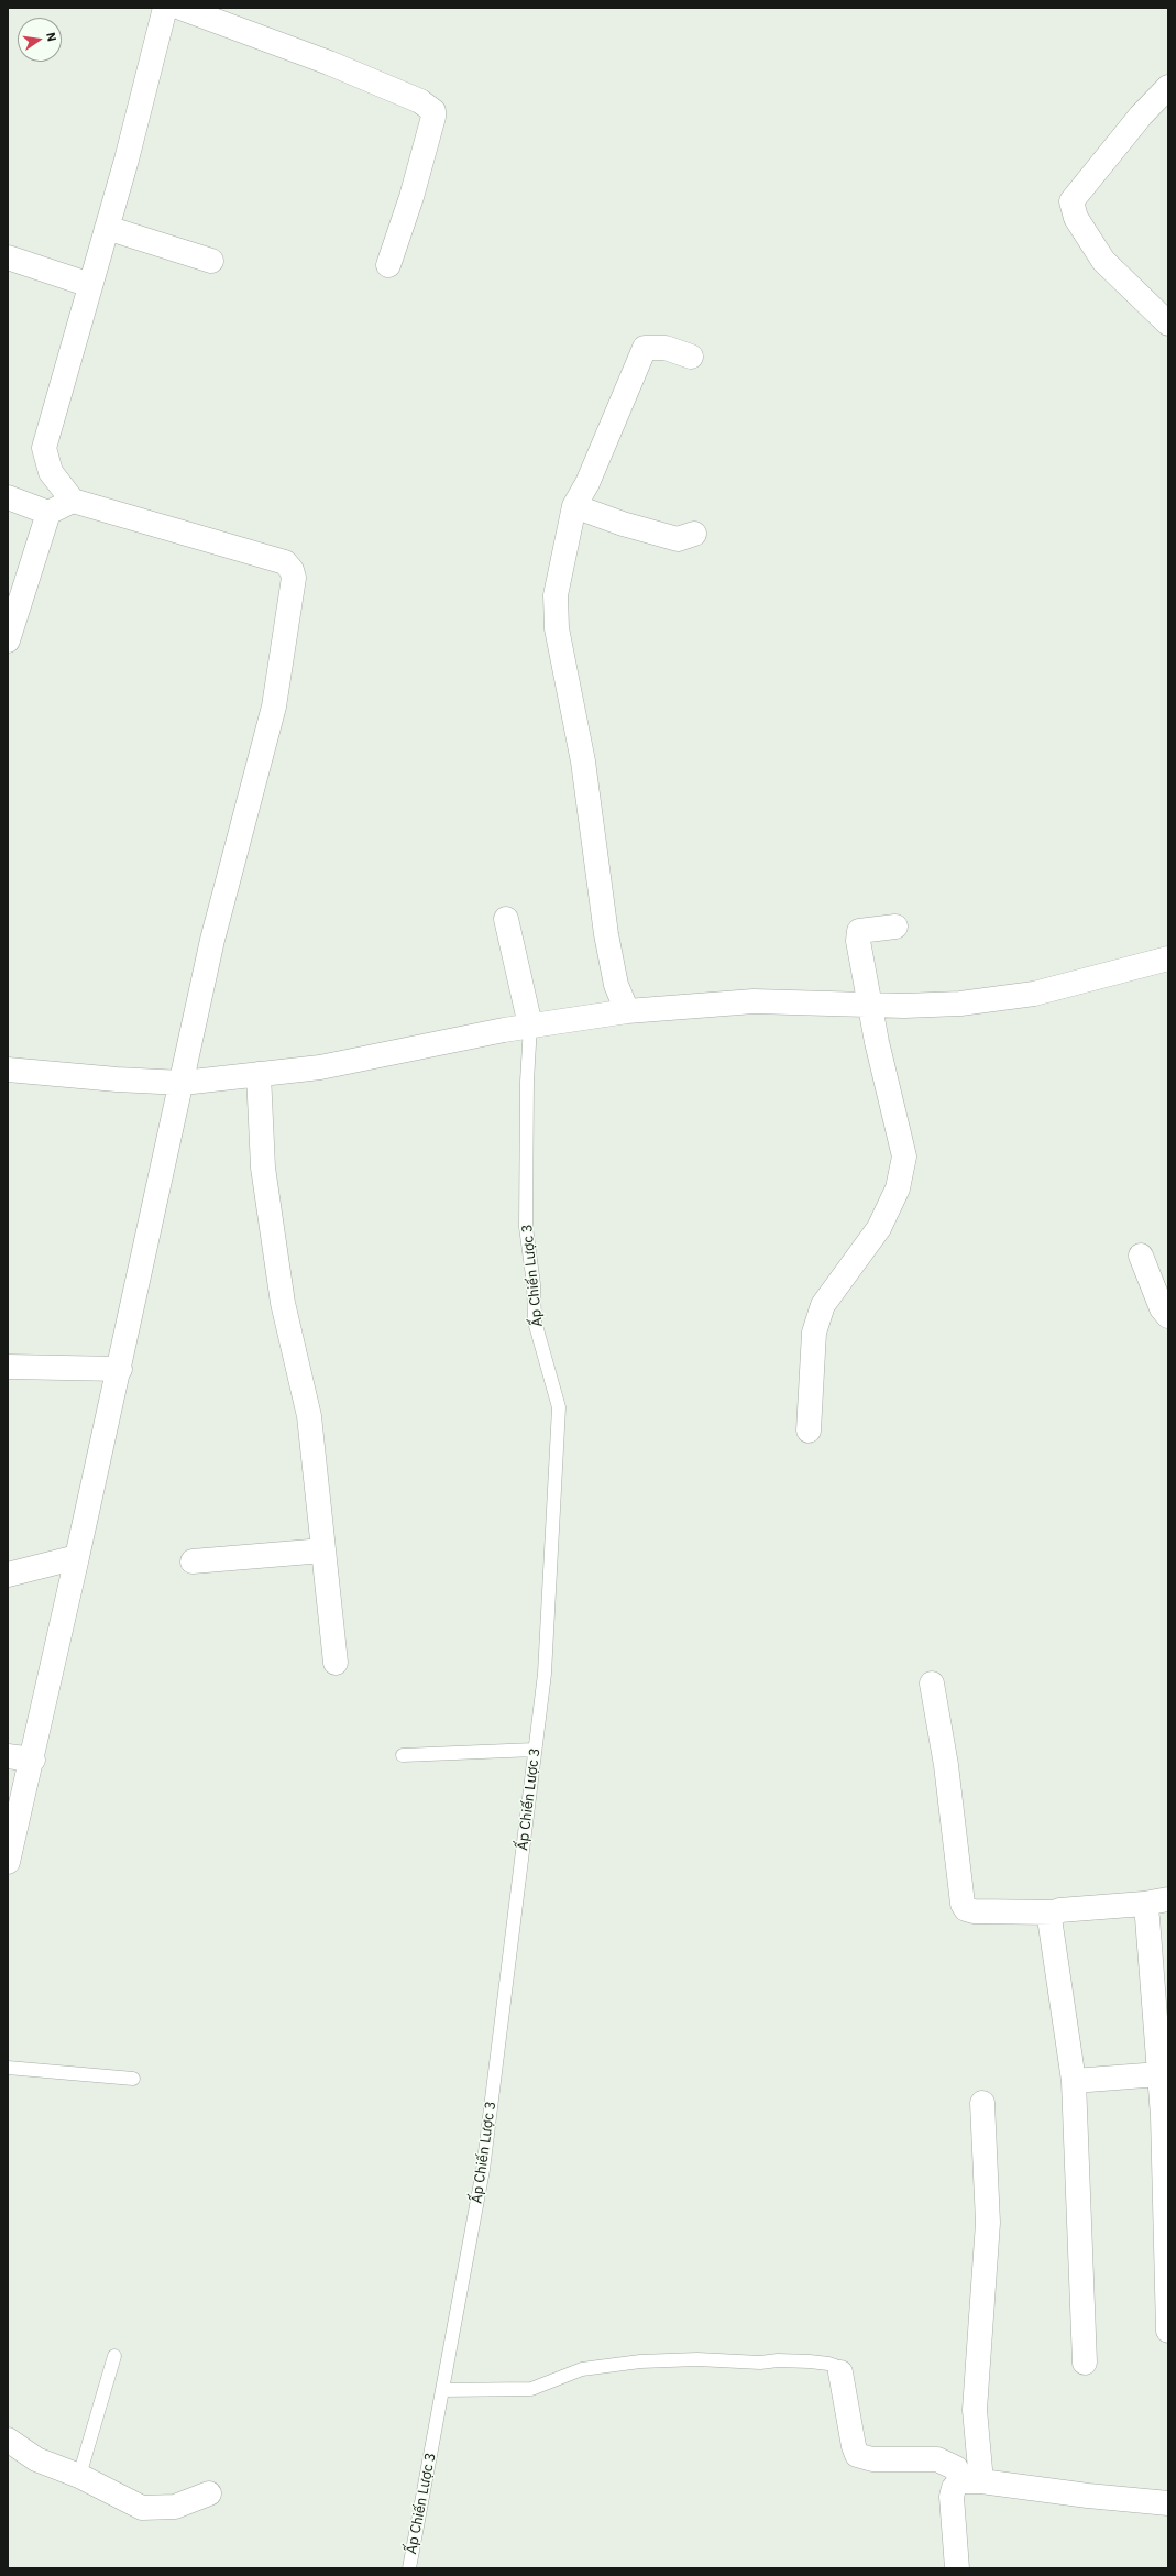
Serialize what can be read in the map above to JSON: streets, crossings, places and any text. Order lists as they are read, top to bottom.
{
  "streets": {
    "lane": ["Ấp Chiến Lược 3"]
  },
  "north": "right"
}
